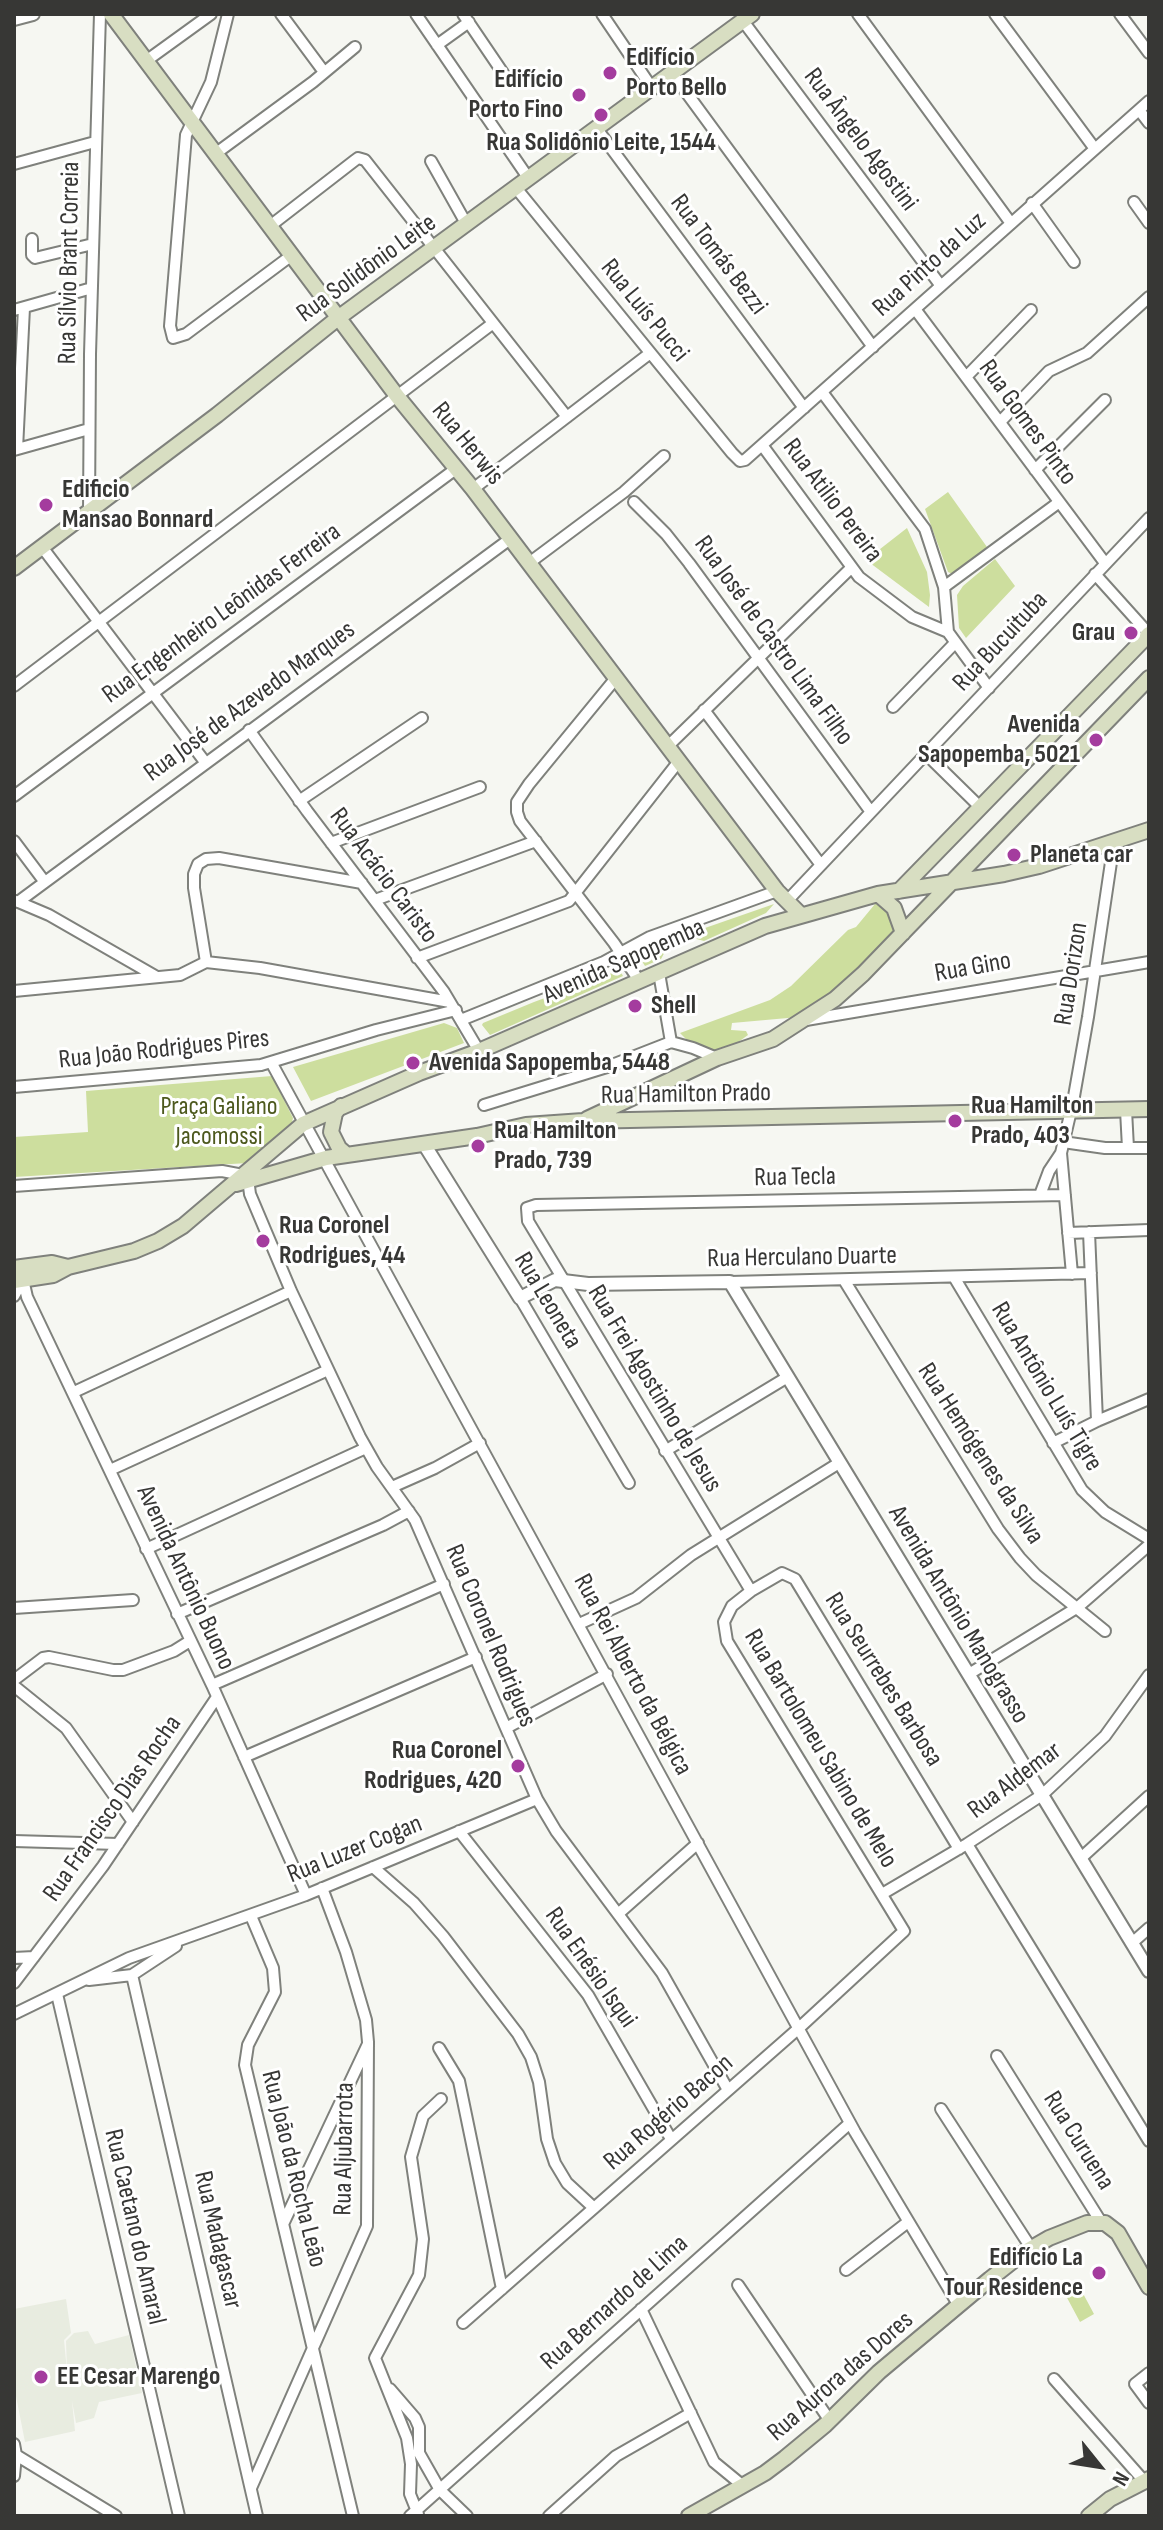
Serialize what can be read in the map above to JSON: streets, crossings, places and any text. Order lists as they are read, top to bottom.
{
  "streets": {
    "main road": [
      "Rua Solidônio Leite",
      "Rua Herwis",
      "Avenida Sapopemba",
      "Rua Hamilton Prado",
      "Rua Curuena",
      "Rua Aurora das Dores"
    ],
    "street": [
      "Rua Ângelo Agostini",
      "Rua Tomás Bezzi",
      "Rua Sílvio Brant Correia",
      "Rua Pinto da Luz",
      "Rua Luís Pucci",
      "Rua Gomes Pinto",
      "Rua Atilio Pereira",
      "Rua Engenheiro Leônidas Ferreira",
      "Rua José de Castro Lima Filho",
      "Rua Bucuituba",
      "Rua José de Azevedo Marques",
      "Rua Acácio Caristo",
      "Rua Gino",
      "Rua Dorizon",
      "Rua João Rodrigues Pires",
      "Rua Tecla",
      "Rua Herculano Duarte",
      "Rua Leoneta",
      "Rua Antônio Luís Tigre",
      "Rua Frei Agostinho de Jesus",
      "Rua Hemógenes da Silva",
      "Avenida Antônio Buono",
      "Avenida Antônio Manograsso",
      "Rua Coronel Rodrigues",
      "Rua Rei Alberto da Bélgica",
      "Rua Seurrebes Barbosa",
      "Rua Bartolomeu Sabino de Melo",
      "Rua Aldemar",
      "Rua Francisco Dias Rocha",
      "Rua Luzer Cogan",
      "Rua Enésio Isqui",
      "Rua Rogério Bacon",
      "Rua Aljubarrota",
      "Rua João da Rocha Leão",
      "Rua Caetano do Amaral",
      "Rua Madagascar",
      "Rua Bernardo de Lima"
    ]
  },
  "crossings": [
    ["Rua Ângelo Agostini", "Rua Pinto da Luz"],
    ["Rua Ângelo Agostini", "Rua Solidônio Leite"],
    ["Rua Tomás Bezzi", "Rua Pinto da Luz"],
    ["Rua Tomás Bezzi", "Rua Solidônio Leite"],
    ["Rua Sílvio Brant Correia", "Rua Solidônio Leite"],
    ["Rua Pinto da Luz", "Rua Luís Pucci"],
    ["Rua Pinto da Luz", "Rua Gomes Pinto"],
    ["Rua Pinto da Luz", "Rua Atilio Pereira"],
    ["Rua Solidônio Leite", "Rua Luís Pucci"],
    ["Rua Solidônio Leite", "Rua Herwis"],
    ["Rua Gomes Pinto", "Rua Bucuituba"],
    ["Rua Herwis", "Rua Engenheiro Leônidas Ferreira"],
    ["Rua Herwis", "Rua Bucuituba"],
    ["Rua Herwis", "Rua José de Azevedo Marques"],
    ["Rua Herwis", "Avenida Sapopemba"],
    ["Rua Herwis", "Rua João Rodrigues Pires"],
    ["Rua José de Castro Lima Filho", "Rua Bucuituba"],
    ["Rua Bucuituba", "Avenida Sapopemba"],
    ["Rua Bucuituba", "Rua João Rodrigues Pires"],
    ["Rua José de Azevedo Marques", "Rua Acácio Caristo"],
    ["Rua Acácio Caristo", "Avenida Sapopemba"],
    ["Rua Acácio Caristo", "Rua João Rodrigues Pires"],
    ["Avenida Sapopemba", "Rua João Rodrigues Pires"],
    ["Avenida Sapopemba", "Rua Hamilton Prado"],
    ["Avenida Sapopemba", "Avenida Antônio Buono"],
    ["Avenida Sapopemba", "Rua Coronel Rodrigues"],
    ["Avenida Sapopemba", "Rua Rei Alberto da Bélgica"],
    ["Rua Gino", "Rua Dorizon"],
    ["Rua Dorizon", "Rua Hamilton Prado"],
    ["Rua João Rodrigues Pires", "Rua Rei Alberto da Bélgica"],
    ["Rua Hamilton Prado", "Rua Leoneta"],
    ["Rua Hamilton Prado", "Rua Coronel Rodrigues"],
    ["Rua Hamilton Prado", "Rua Rei Alberto da Bélgica"],
    ["Rua Tecla", "Rua Frei Agostinho de Jesus"],
    ["Rua Herculano Duarte", "Rua Leoneta"],
    ["Rua Herculano Duarte", "Rua Antônio Luís Tigre"],
    ["Rua Herculano Duarte", "Rua Frei Agostinho de Jesus"],
    ["Rua Herculano Duarte", "Rua Hemógenes da Silva"],
    ["Rua Herculano Duarte", "Avenida Antônio Manograsso"],
    ["Rua Frei Agostinho de Jesus", "Rua Seurrebes Barbosa"],
    ["Rua Frei Agostinho de Jesus", "Rua Bartolomeu Sabino de Melo"],
    ["Avenida Antônio Buono", "Rua Francisco Dias Rocha"],
    ["Avenida Antônio Buono", "Rua Luzer Cogan"],
    ["Avenida Antônio Manograsso", "Rua Aldemar"],
    ["Rua Coronel Rodrigues", "Rua Luzer Cogan"],
    ["Rua Coronel Rodrigues", "Rua Rogério Bacon"],
    ["Rua Rei Alberto da Bélgica", "Rua Rogério Bacon"],
    ["Rua Rei Alberto da Bélgica", "Rua Bernardo de Lima"],
    ["Rua Rei Alberto da Bélgica", "Rua Aurora das Dores"],
    ["Rua Seurrebes Barbosa", "Rua Bartolomeu Sabino de Melo"],
    ["Rua Seurrebes Barbosa", "Rua Aldemar"],
    ["Rua Bartolomeu Sabino de Melo", "Rua Aldemar"],
    ["Rua Bartolomeu Sabino de Melo", "Rua Rogério Bacon"],
    ["Rua Luzer Cogan", "Rua Enésio Isqui"],
    ["Rua Luzer Cogan", "Rua Aljubarrota"],
    ["Rua Luzer Cogan", "Rua João da Rocha Leão"],
    ["Rua Luzer Cogan", "Rua Caetano do Amaral"],
    ["Rua Luzer Cogan", "Rua Madagascar"],
    ["Rua Enésio Isqui", "Rua Rogério Bacon"],
    ["Rua Curuena", "Rua Aurora das Dores"],
    ["Rua Aljubarrota", "Rua João da Rocha Leão"],
    ["Rua Aljubarrota", "Rua Madagascar"]
  ],
  "parks": ["Praça Galiano Jacomossi"],
  "places": [
    "Edifício Porto Bello",
    "Edifício Porto Fino",
    "Rua Solidônio Leite, 1544",
    "Edificio Mansao Bonnard",
    "Grau",
    "Avenida Sapopemba, 5021",
    "Planeta car",
    "Shell",
    "Avenida Sapopemba, 5448",
    "Rua Hamilton Prado, 403",
    "Rua Hamilton Prado, 739",
    "Rua Coronel Rodrigues, 44",
    "Rua Coronel Rodrigues, 420",
    "Edifício La Tour Residence",
    "EE Cesar Marengo"
  ],
  "north": "bottom right"
}
